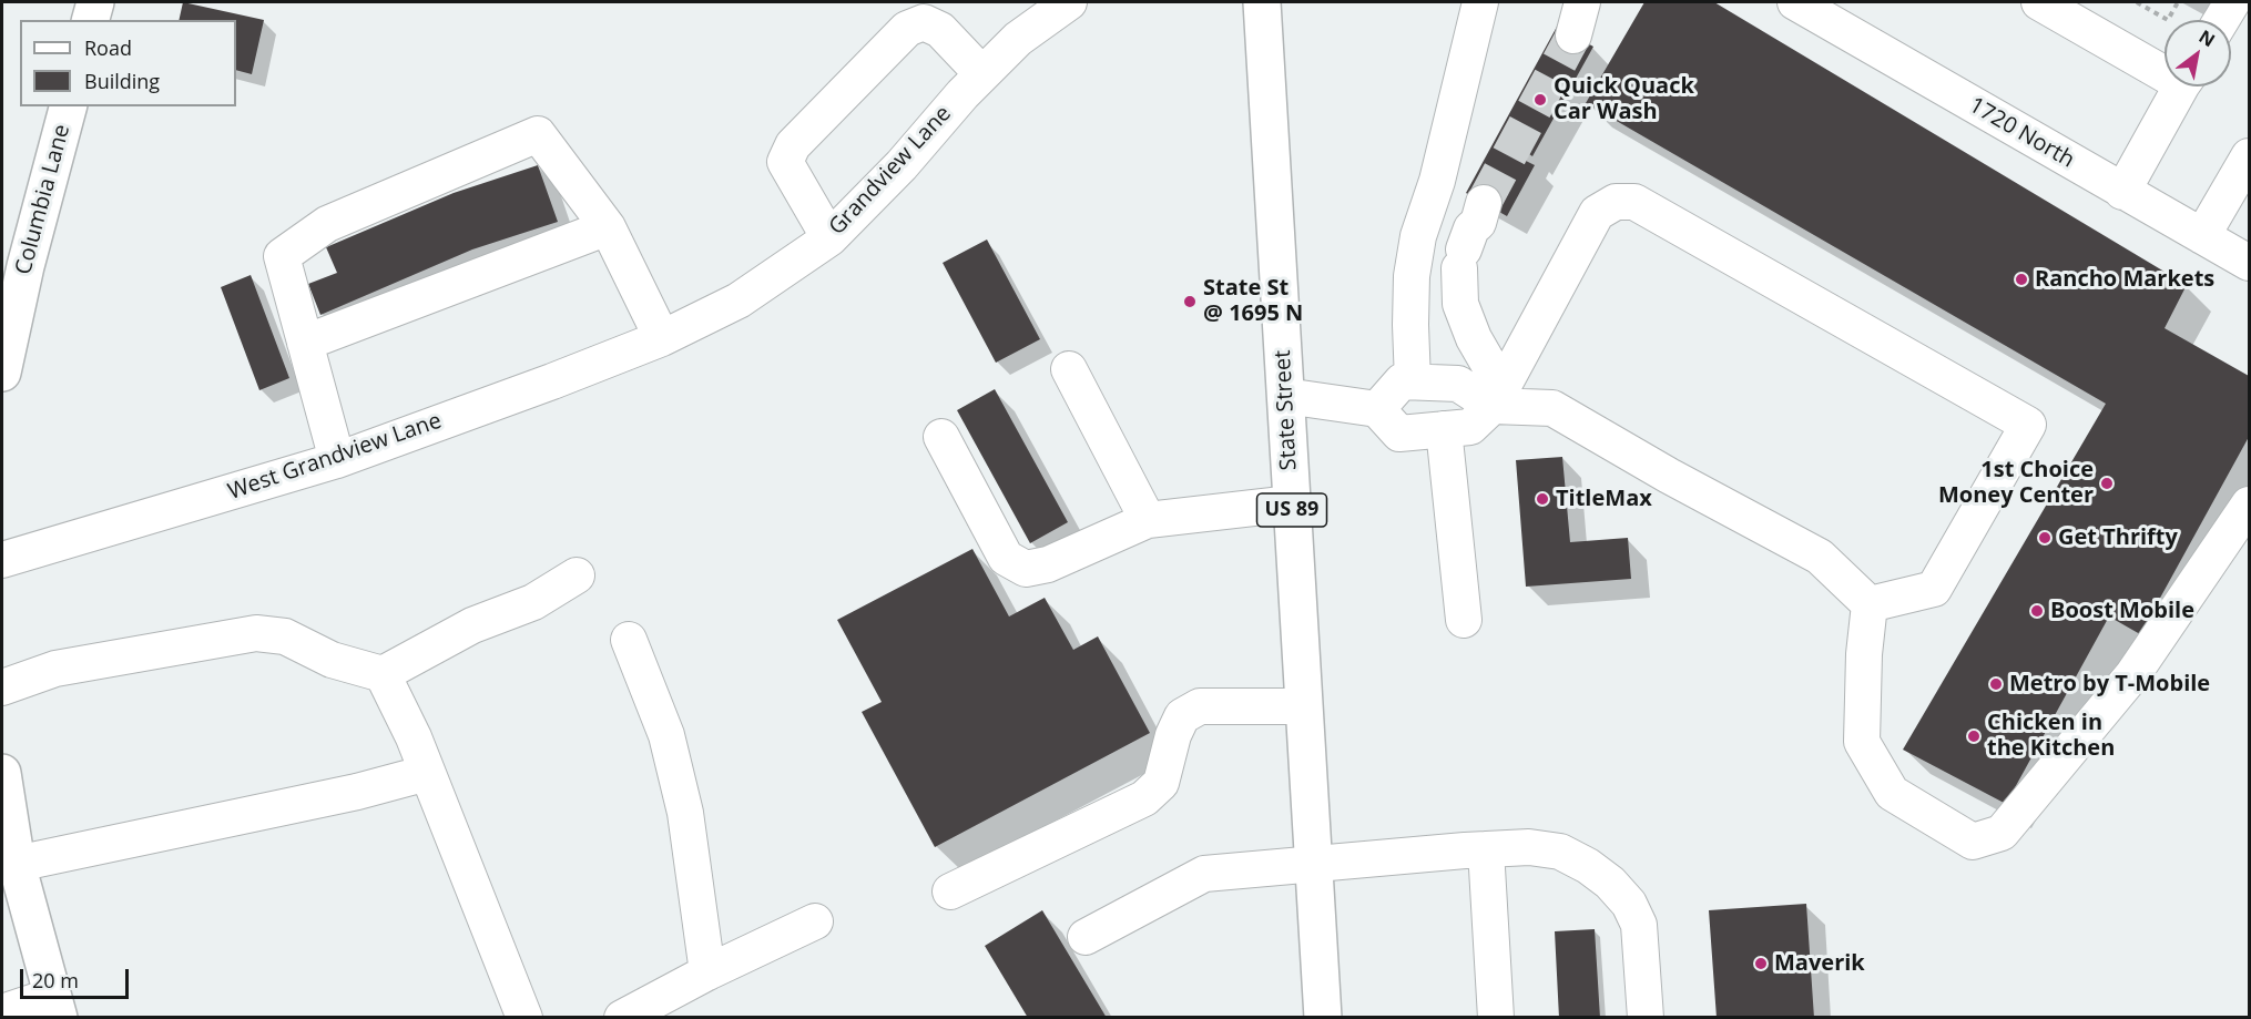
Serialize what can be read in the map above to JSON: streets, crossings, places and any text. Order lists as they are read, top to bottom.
{
  "streets": {
    "main road": ["Columbia Lane", "State Street", "US 89"],
    "street": ["1720 North", "Grandview Lane", "West Grandview Lane"]
  },
  "crossings": [
    ["Grandview Lane", "West Grandview Lane"]
  ],
  "places": [
    "Quick Quack Car Wash",
    "Rancho Markets",
    "State St @ 1695 N",
    "1st Choice Money Center",
    "TitleMax",
    "Get Thrifty",
    "Boost Mobile",
    "Metro by T-Mobile",
    "Chicken in the Kitchen",
    "Maverik"
  ],
  "legend": ["Road", "Building"],
  "scale_bar": "20 m",
  "north": "top right"
}
